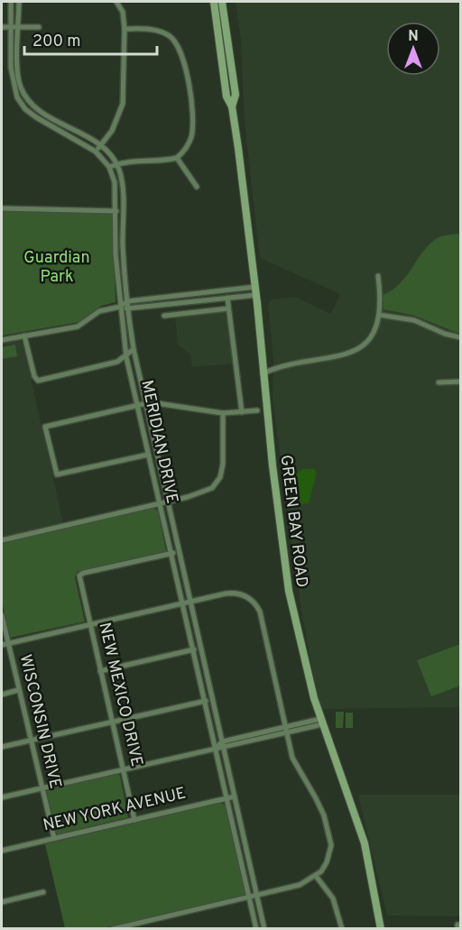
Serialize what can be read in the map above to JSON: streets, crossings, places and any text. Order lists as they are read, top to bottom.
{
  "streets": {
    "main road": ["GREEN BAY ROAD"],
    "street": [
      "MERIDIAN DRIVE",
      "NEW MEXICO DRIVE",
      "WISCONSIN DRIVE",
      "NEW YORK AVENUE"
    ]
  },
  "crossings": [
    ["MERIDIAN DRIVE", "NEW MEXICO DRIVE"],
    ["MERIDIAN DRIVE", "NEW YORK AVENUE"],
    ["NEW MEXICO DRIVE", "NEW YORK AVENUE"],
    ["WISCONSIN DRIVE", "NEW YORK AVENUE"]
  ],
  "parks": ["Guardian Park"],
  "scale_bar": "200 m",
  "north": "top"
}
